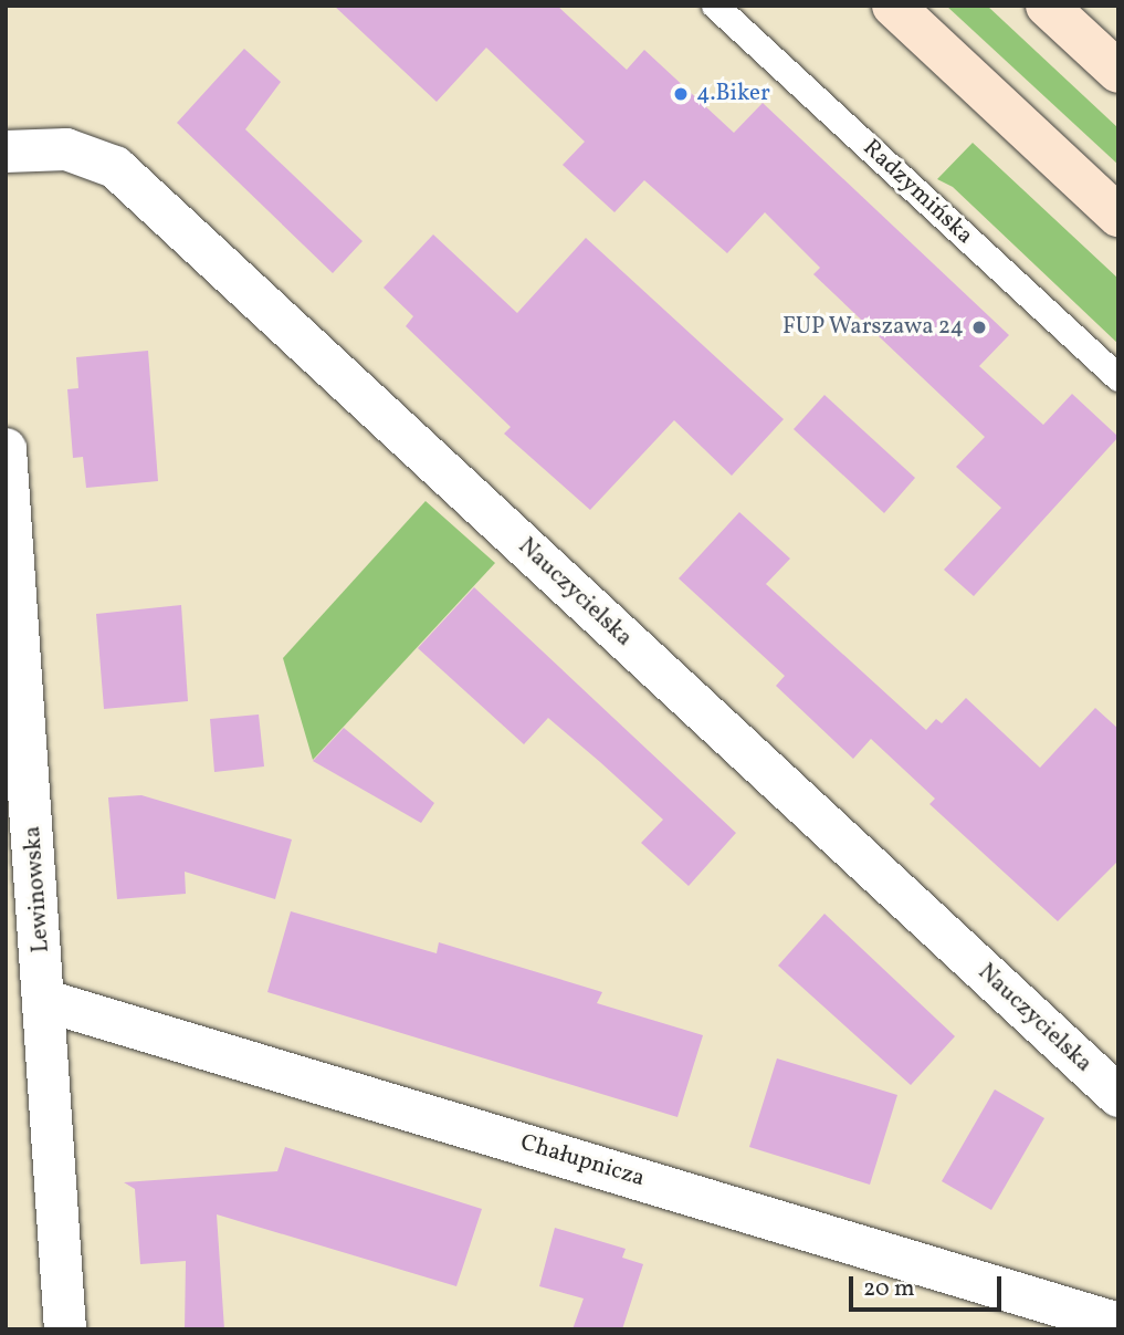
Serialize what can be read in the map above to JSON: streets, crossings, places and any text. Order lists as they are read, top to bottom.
{
  "streets": {
    "street": ["Nauczycielska", "Lewinowska", "Chałupnicza"],
    "lane": ["Radzymińska"]
  },
  "crossings": [
    ["Lewinowska", "Chałupnicza"]
  ],
  "places": ["4.Biker", "FUP Warszawa 24"],
  "scale_bar": "20 m"
}
